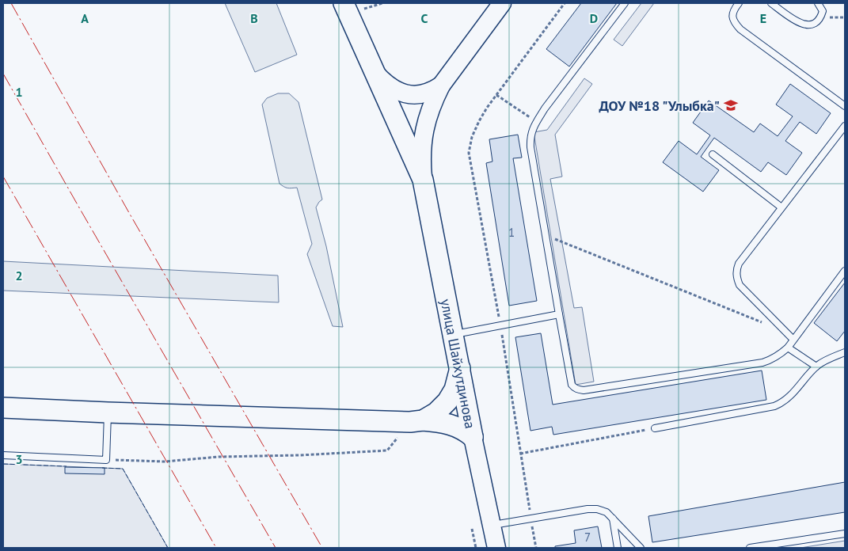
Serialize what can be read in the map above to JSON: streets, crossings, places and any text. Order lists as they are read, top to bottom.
{
  "streets": {
    "main road": ["улица Шайхутдинова"]
  },
  "places": {
    "school or university": ["ДОУ №18 \"Улыбка\""]
  },
  "house_numbers": ["1", "7"],
  "grid": {
    "columns": [
      "A",
      "B",
      "C",
      "D",
      "E"
    ],
    "rows": ["1", "2", "3"]
  }
}
